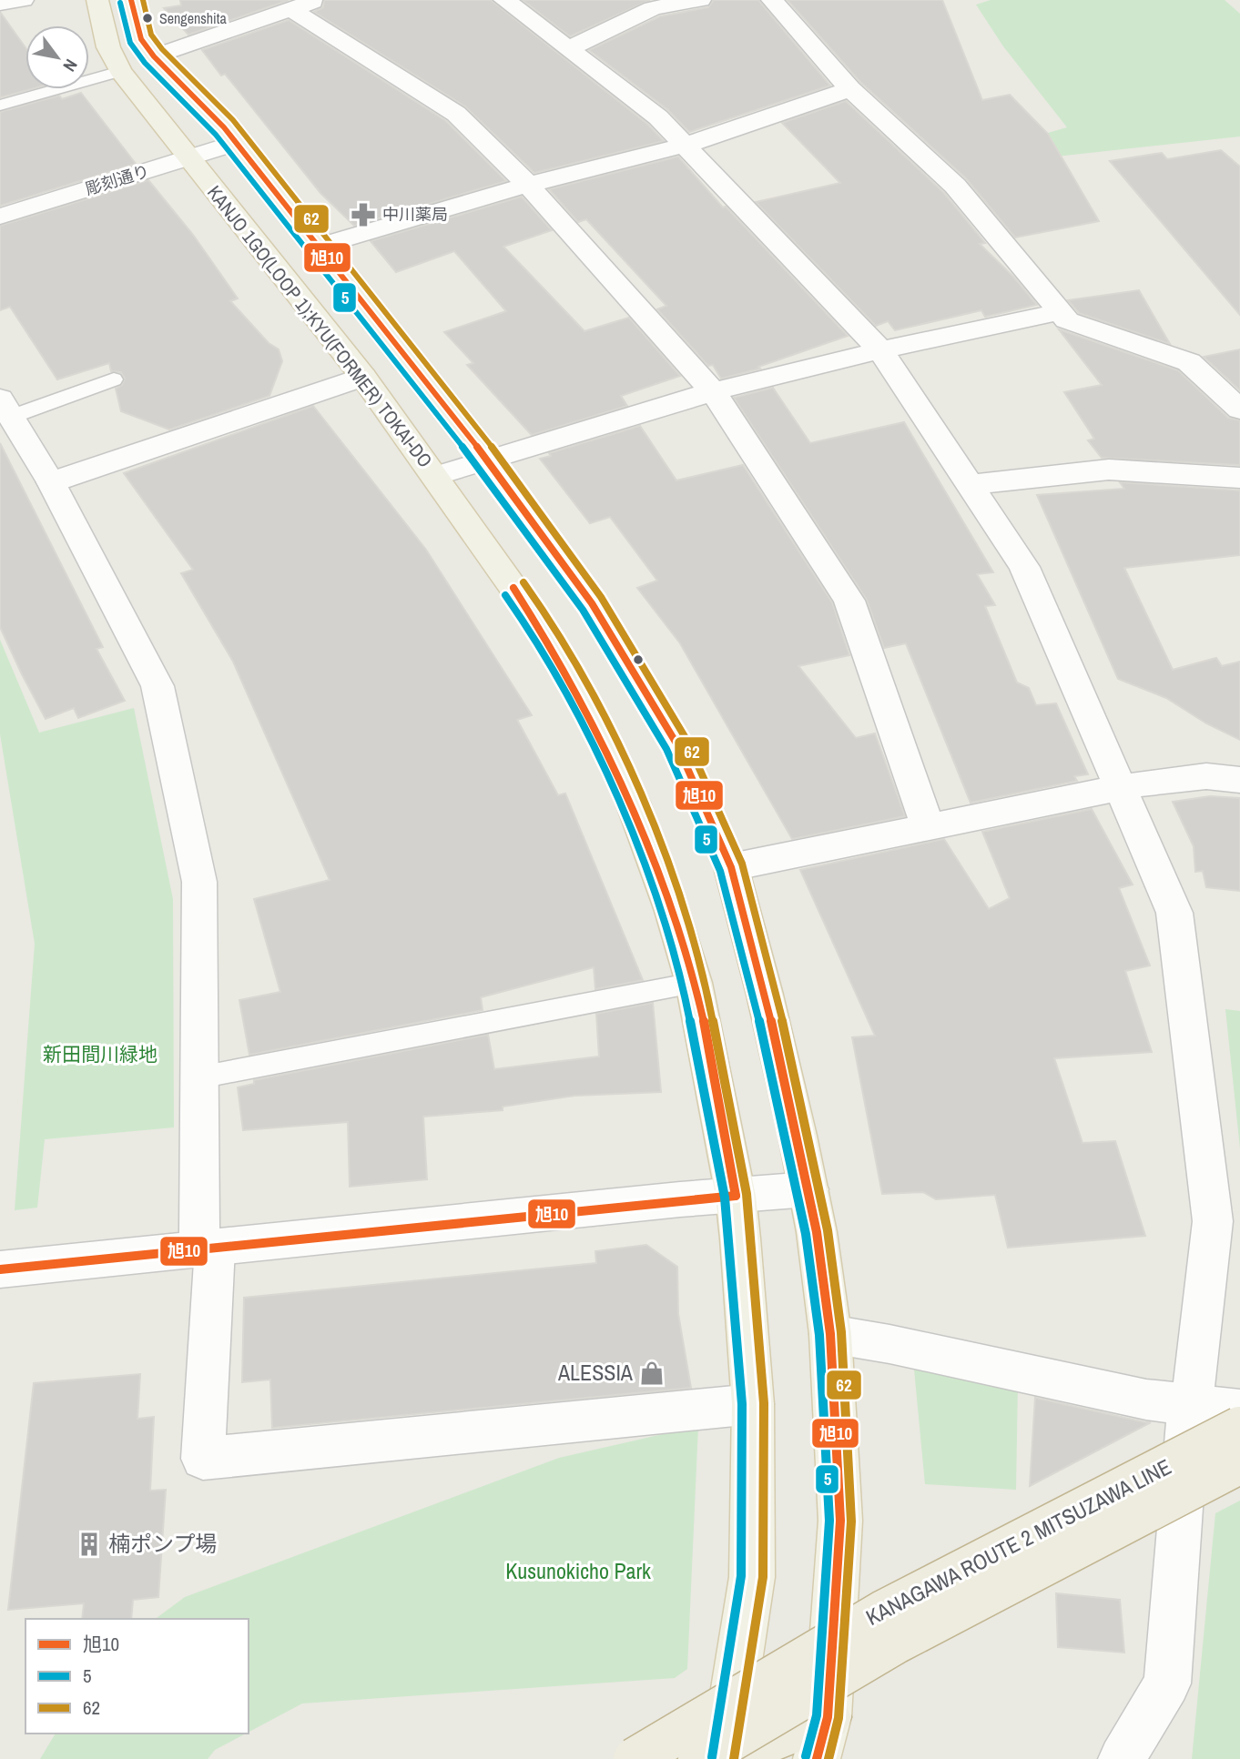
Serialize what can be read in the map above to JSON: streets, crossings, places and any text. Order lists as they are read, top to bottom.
{
  "streets": {
    "highway": ["KANAGAWA ROUTE 2 MITSUZAWA LINE"],
    "main road": ["KANJO 1GO(LOOP 1);KYU(FORMER) TOKAI-DO"],
    "street": ["彫刻通り"]
  },
  "crossings": [
    ["彫刻通り", "KANJO 1GO(LOOP 1);KYU(FORMER) TOKAI-DO"],
    ["KANJO 1GO(LOOP 1);KYU(FORMER) TOKAI-DO", "KANAGAWA ROUTE 2 MITSUZAWA LINE"]
  ],
  "parks": ["新田間川緑地", "Kusunokicho Park"],
  "places": {
    "other": ["Sengenshita"],
    "pharmacy": ["中川薬局"],
    "shop": ["ALESSIA"],
    "building": ["楠ポンプ場"]
  },
  "lines": ["transit line 旭10", "transit line 62", "transit line 5"],
  "legend": ["旭10", "5", "62"],
  "north": "bottom right"
}
